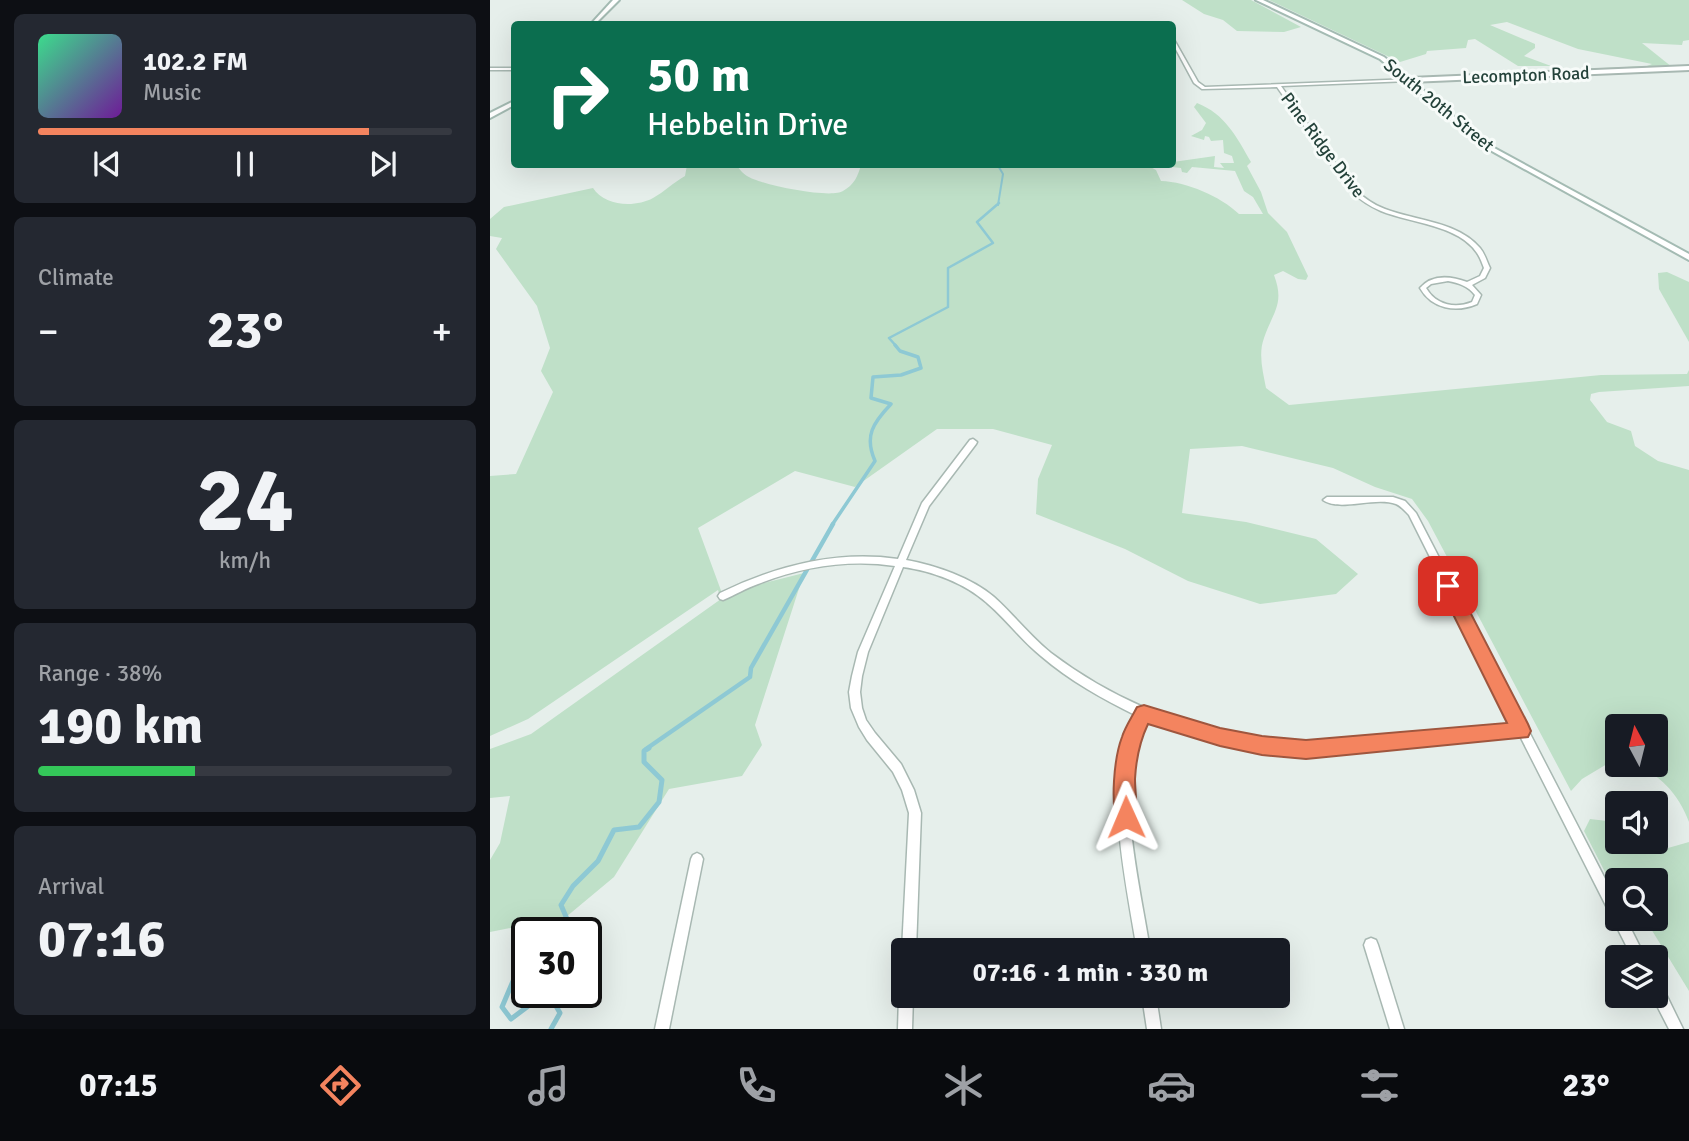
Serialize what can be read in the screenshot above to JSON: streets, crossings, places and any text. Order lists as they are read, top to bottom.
{
  "streets": {
    "main road": ["South 20th Street"],
    "street": ["Lecompton Road", "Pine Ridge Drive"]
  },
  "crossings": [
    ["Lecompton Road", "South 20th Street"],
    ["Lecompton Road", "Pine Ridge Drive"]
  ],
  "north": "top",
  "page": {
    "turn": ["50 m", "Hebbelin Drive"],
    "song": ["102.2 FM", "Music"],
    "tile": [
      "Climate",
      ["24", "km/h"],
      ["Range · 38%", "190 km"],
      ["Arrival", "07:16"]
    ],
    "heat": ["−", "23°", "+"],
    "limit": "30",
    "trip": "07:16 · 1 min · 330 m",
    "tabs": ["07:15", "23°"]
  }
}
